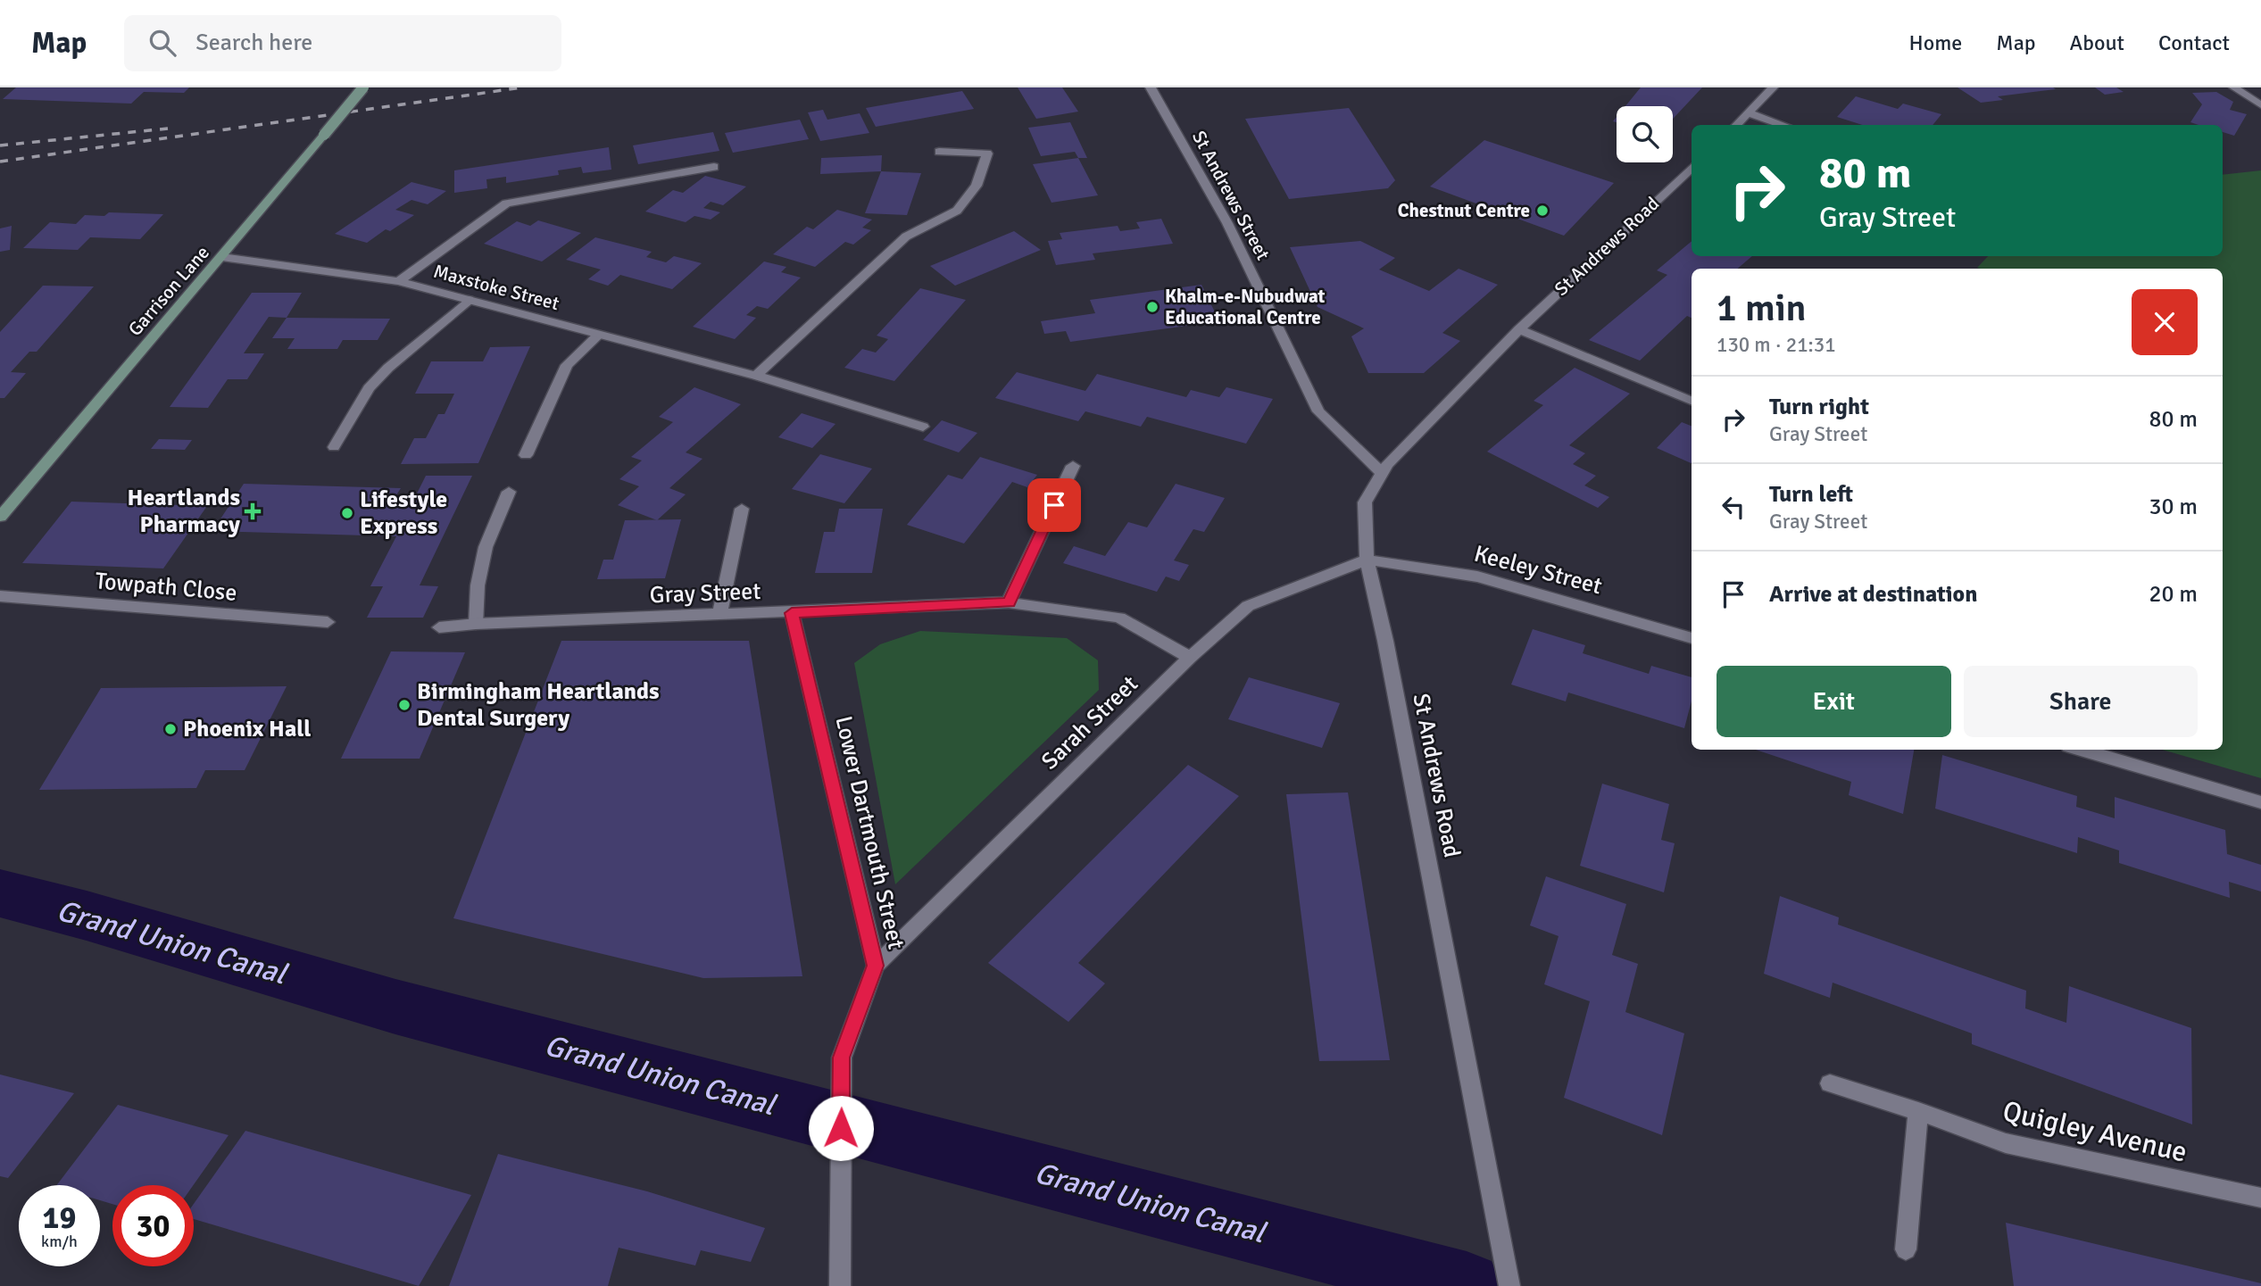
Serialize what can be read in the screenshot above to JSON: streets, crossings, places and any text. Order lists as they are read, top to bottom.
{
  "streets": {
    "street": [
      "St Andrews Street",
      "St Andrews Road",
      "Maxstoke Street",
      "Garrison Lane",
      "Keeley Street",
      "Towpath Close",
      "Gray Street",
      "Sarah Street",
      "Lower Dartmouth Street",
      "Quigley Avenue"
    ]
  },
  "crossings": [
    ["St Andrews Street", "St Andrews Road"],
    ["St Andrews Road", "Keeley Street"],
    ["St Andrews Road", "Sarah Street"],
    ["Maxstoke Street", "Garrison Lane"],
    ["Keeley Street", "Sarah Street"],
    ["Gray Street", "Sarah Street"],
    ["Gray Street", "Lower Dartmouth Street"],
    ["Sarah Street", "Lower Dartmouth Street"]
  ],
  "water": ["Grand Union Canal"],
  "places": {
    "other": [
      "Chestnut Centre",
      "Khalm-e-Nubudwat Educational Centre",
      "Lifestyle Express",
      "Birmingham Heartlands Dental Surgery",
      "Phoenix Hall"
    ],
    "health": ["Heartlands Pharmacy"]
  },
  "page": {
    "header": "Map",
    "search": "Search here",
    "nav": [
      "Home",
      "Map",
      "About",
      "Contact"
    ],
    "turn": ["80 m", "Gray Street"],
    "heading": ["1 min", "130 m · 21:31"],
    "list": [
      {
        "name": "Turn right",
        "note": "Gray Street",
        "value": "80 m"
      },
      {
        "name": "Turn left",
        "note": "Gray Street",
        "value": "30 m"
      },
      {
        "name": "Arrive at destination",
        "value": "20 m"
      }
    ],
    "buttons": ["Exit", "Share"],
    "speed": "19 km/h",
    "limit": "30"
  }
}
